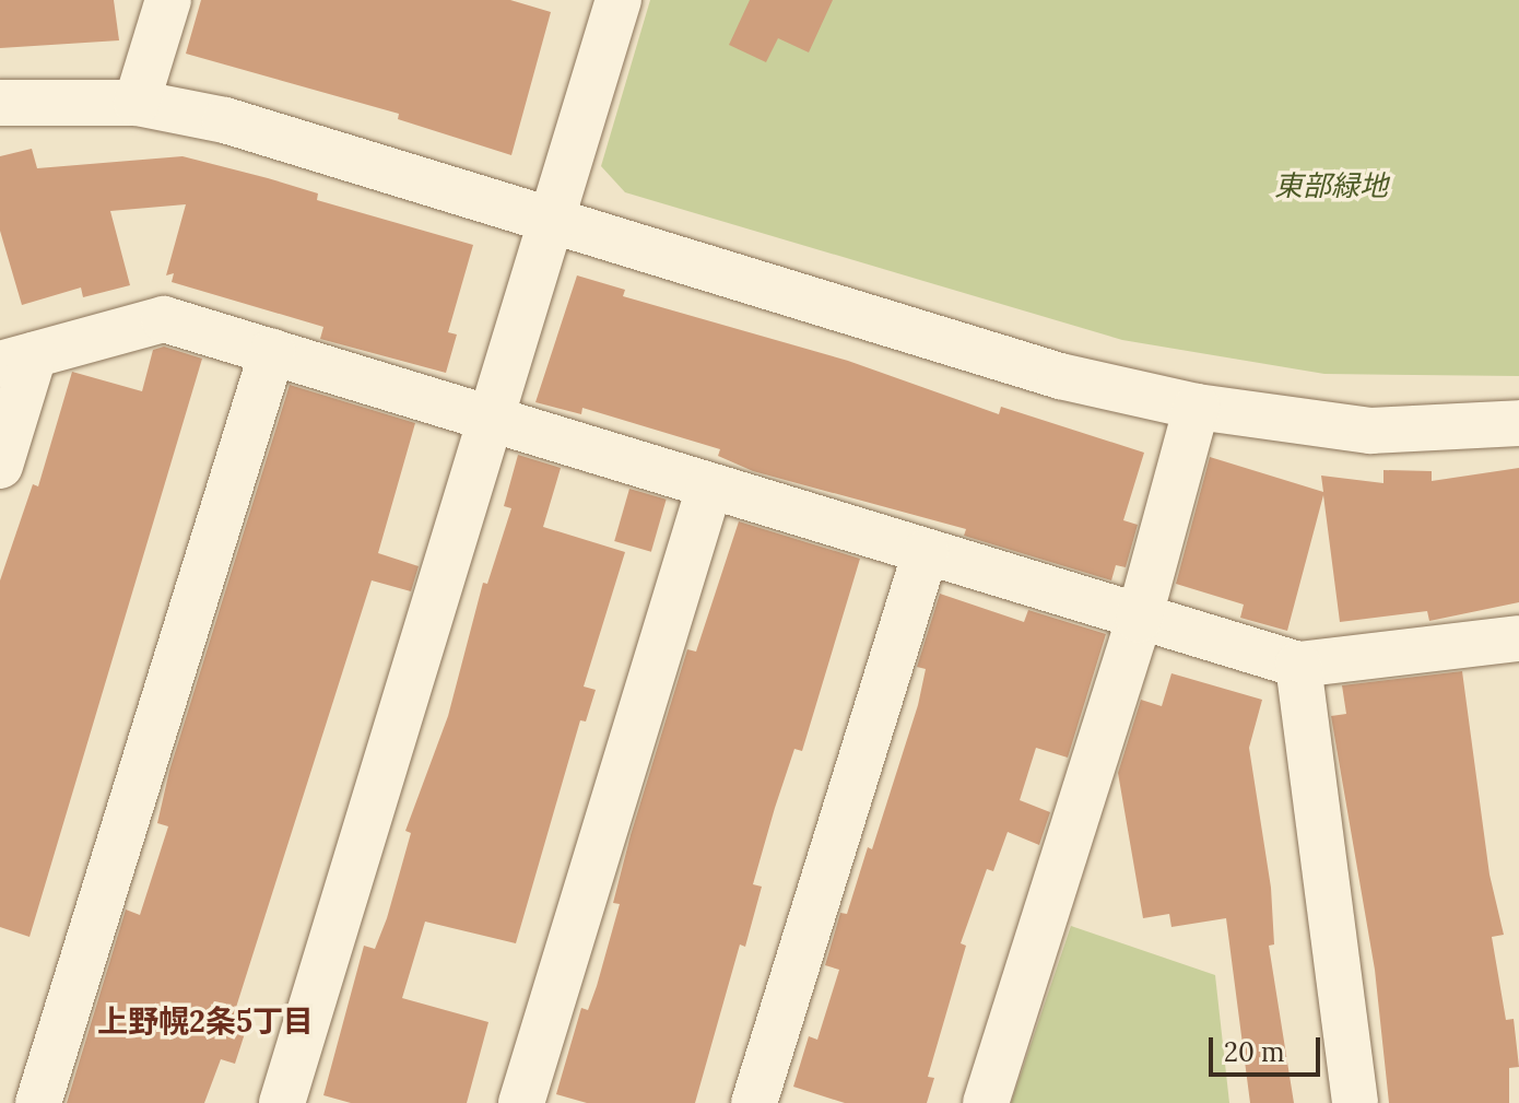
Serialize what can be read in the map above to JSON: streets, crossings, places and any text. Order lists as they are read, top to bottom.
{
  "districts": ["上野幌2条5丁目"],
  "parks": ["東部緑地"],
  "scale_bar": "20 m"
}
